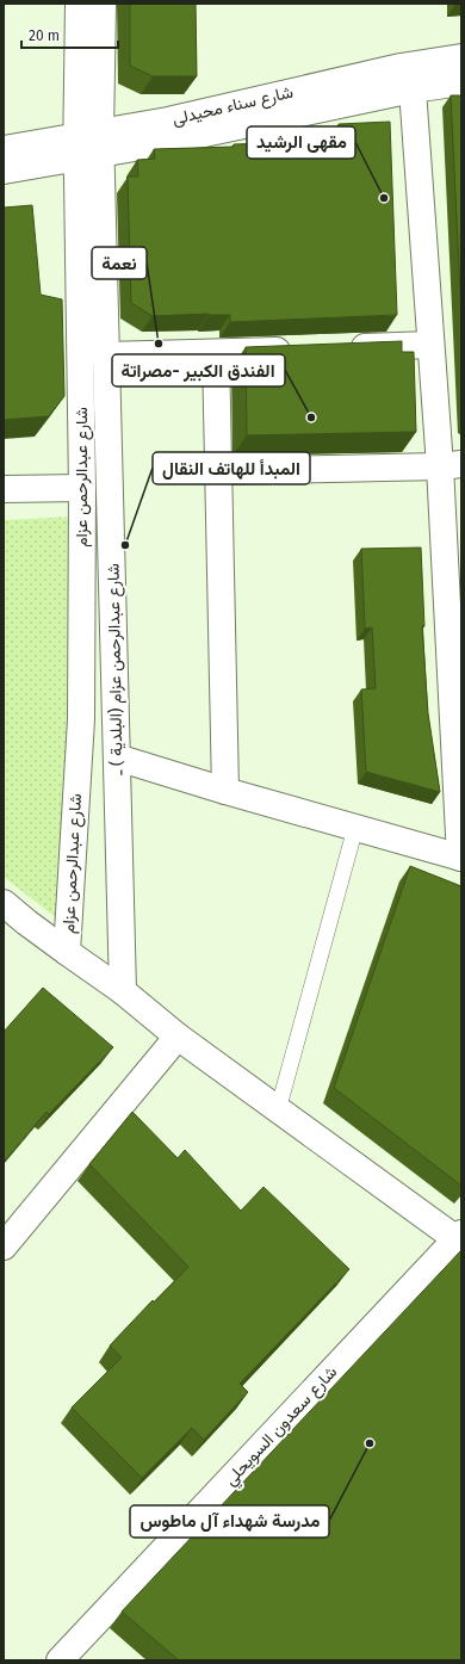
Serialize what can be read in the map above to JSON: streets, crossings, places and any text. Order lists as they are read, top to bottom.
{
  "streets": {
    "main road": [
      "شارع سناء محيدلى",
      "شارع عبدالرحمن عزام",
      "شارع عبدالرحمن عزام (البلدية ) ـ",
      "شارع سعدون السويحلي"
    ]
  },
  "crossings": [
    ["شارع سناء محيدلى", "شارع عبدالرحمن عزام"],
    ["شارع سناء محيدلى", "شارع عبدالرحمن عزام (البلدية ) ـ"],
    ["شارع عبدالرحمن عزام", "شارع عبدالرحمن عزام (البلدية ) ـ"]
  ],
  "places": [
    "مقهى الرشيد",
    "نعمة",
    "الفندق الكبير -مصراتة",
    "المبدأ للهاتف النقال",
    "مدرسة شهداء آل ماطوس"
  ],
  "scale_bar": "20 m"
}
